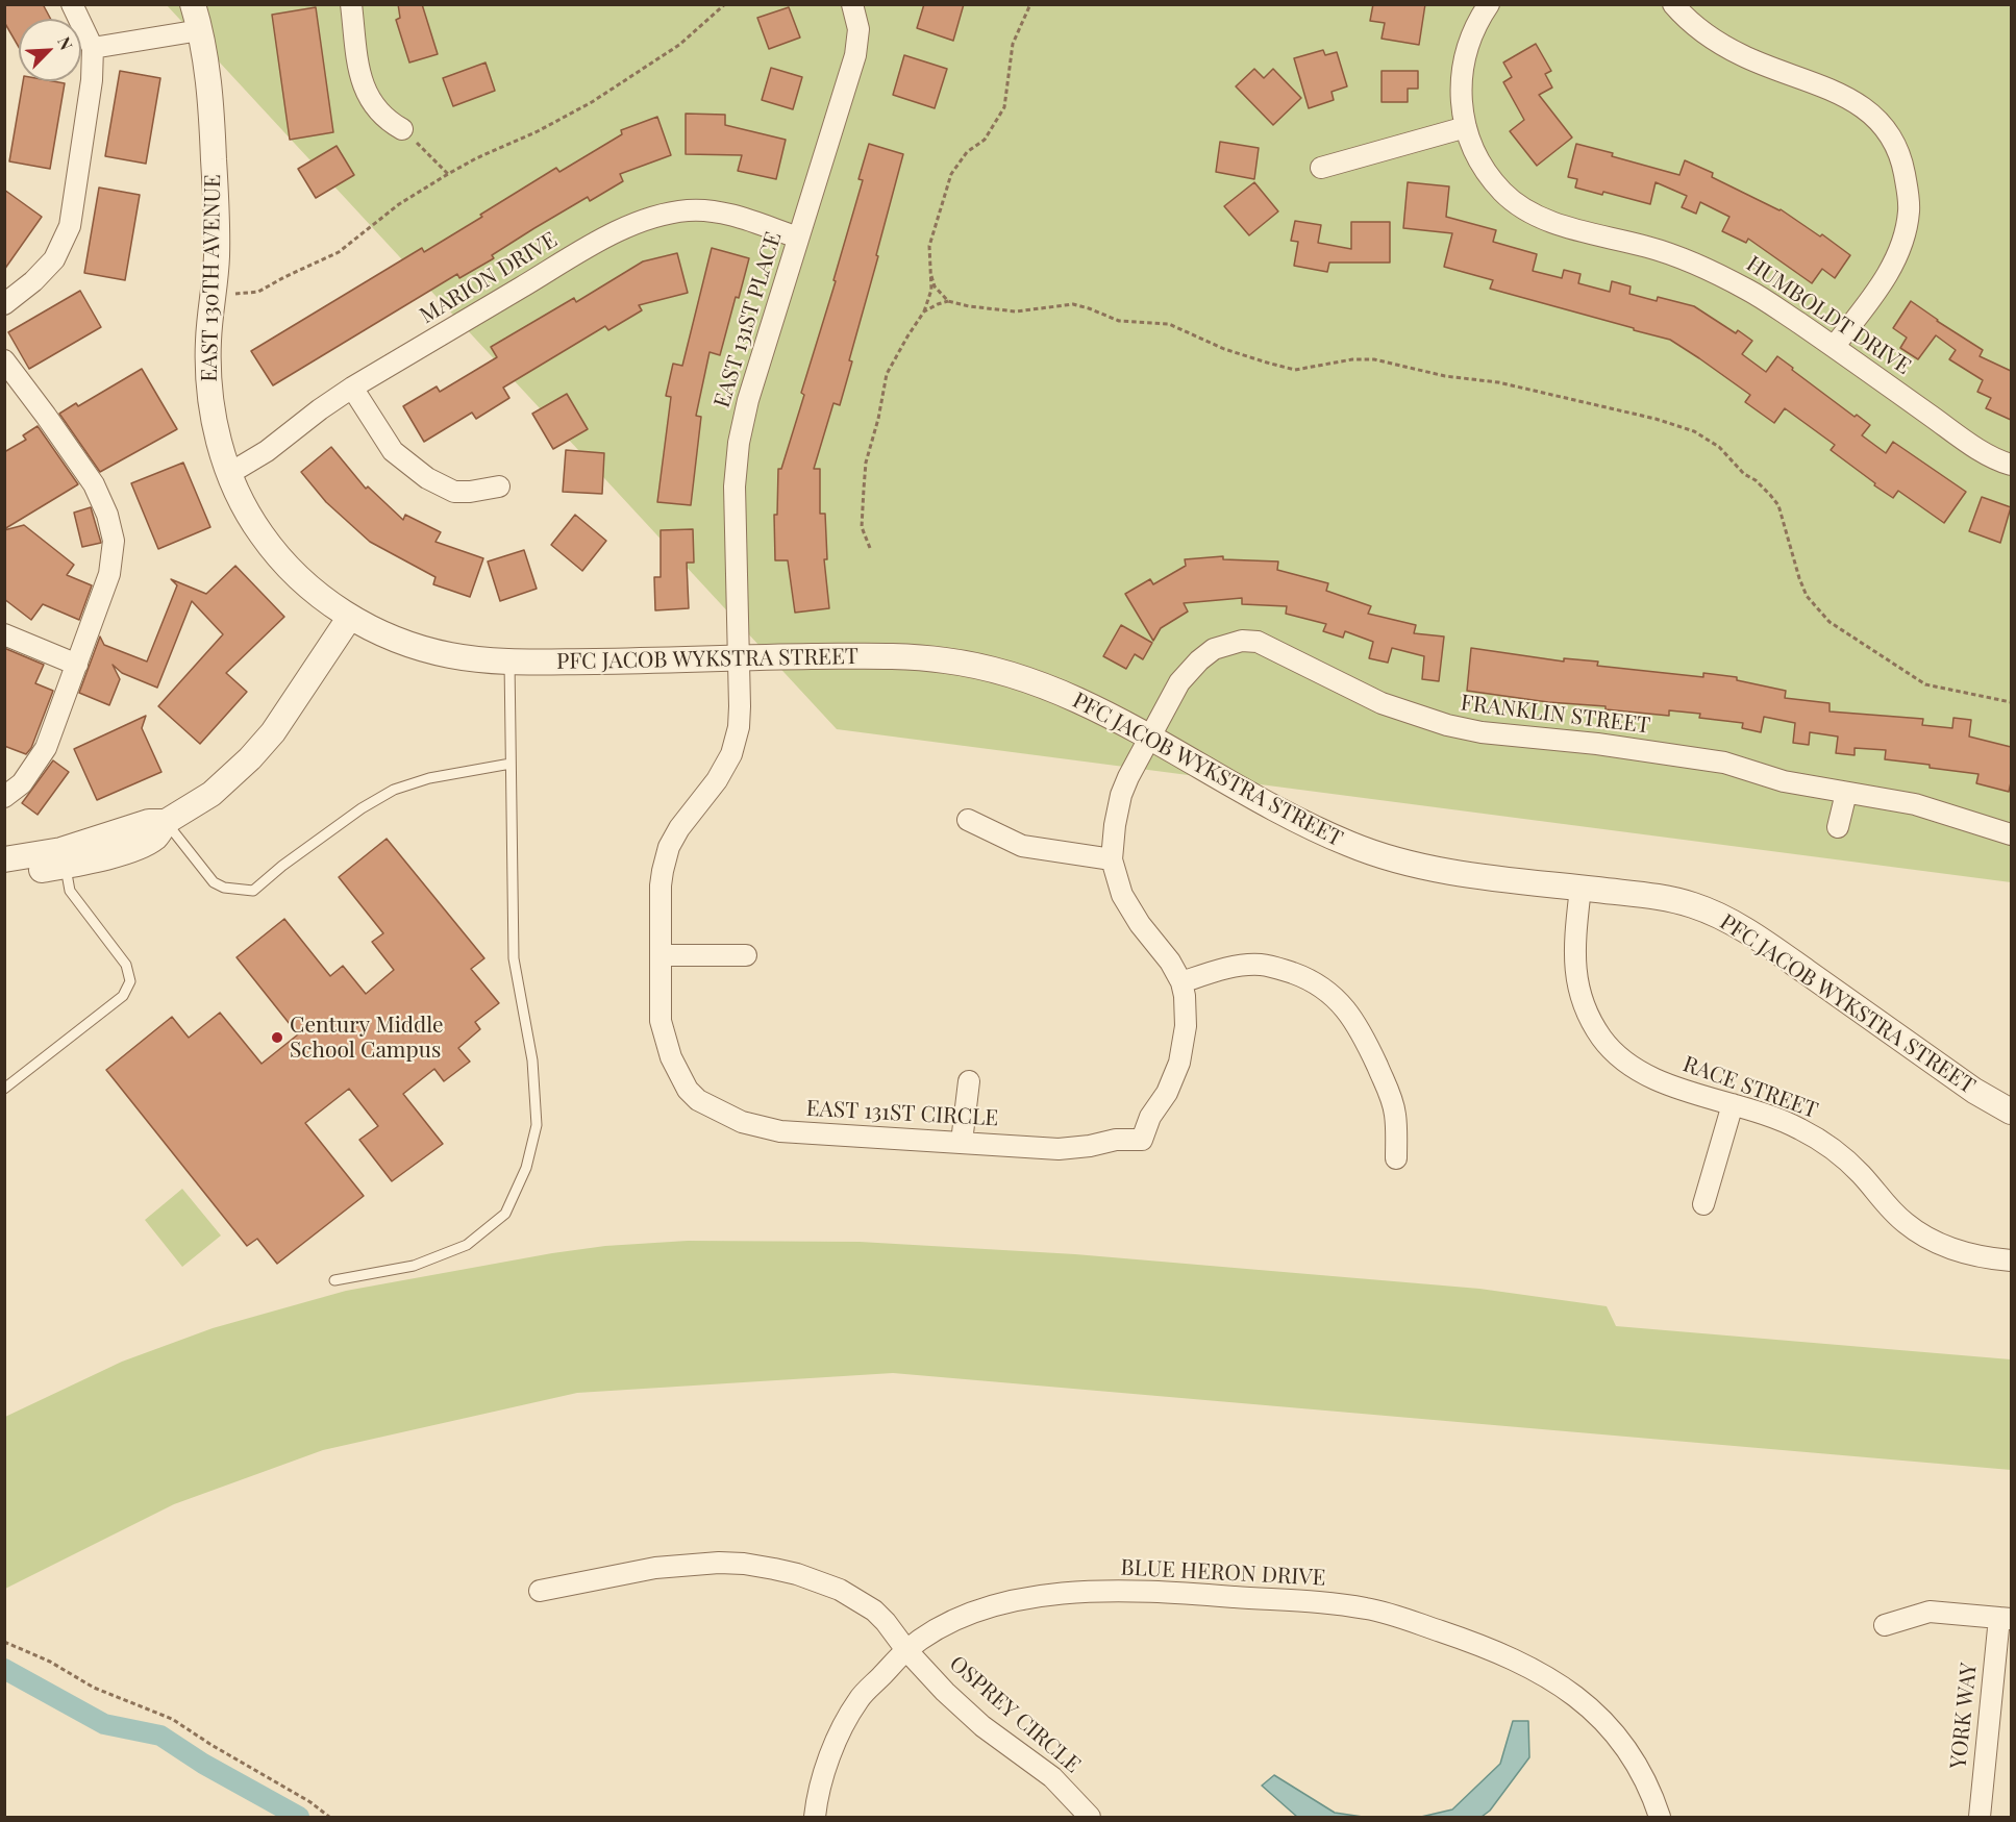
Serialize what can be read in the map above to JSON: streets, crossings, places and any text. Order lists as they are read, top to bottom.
{
  "streets": {
    "street": [
      "EAST 130TH AVENUE",
      "MARION DRIVE",
      "HUMBOLDT DRIVE",
      "EAST 131ST PLACE",
      "PFC JACOB WYKSTRA STREET",
      "FRANKLIN STREET",
      "RACE STREET",
      "EAST 131ST CIRCLE",
      "BLUE HERON DRIVE",
      "OSPREY CIRCLE",
      "YORK WAY"
    ]
  },
  "crossings": [
    ["EAST 130TH AVENUE", "MARION DRIVE"],
    ["EAST 130TH AVENUE", "PFC JACOB WYKSTRA STREET"],
    ["MARION DRIVE", "EAST 131ST PLACE"],
    ["EAST 131ST PLACE", "PFC JACOB WYKSTRA STREET"],
    ["EAST 131ST PLACE", "EAST 131ST CIRCLE"],
    ["PFC JACOB WYKSTRA STREET", "FRANKLIN STREET"],
    ["PFC JACOB WYKSTRA STREET", "RACE STREET"],
    ["PFC JACOB WYKSTRA STREET", "EAST 131ST CIRCLE"],
    ["FRANKLIN STREET", "EAST 131ST CIRCLE"],
    ["BLUE HERON DRIVE", "OSPREY CIRCLE"]
  ],
  "places": ["Century Middle School Campus"],
  "north": "top right"
}
